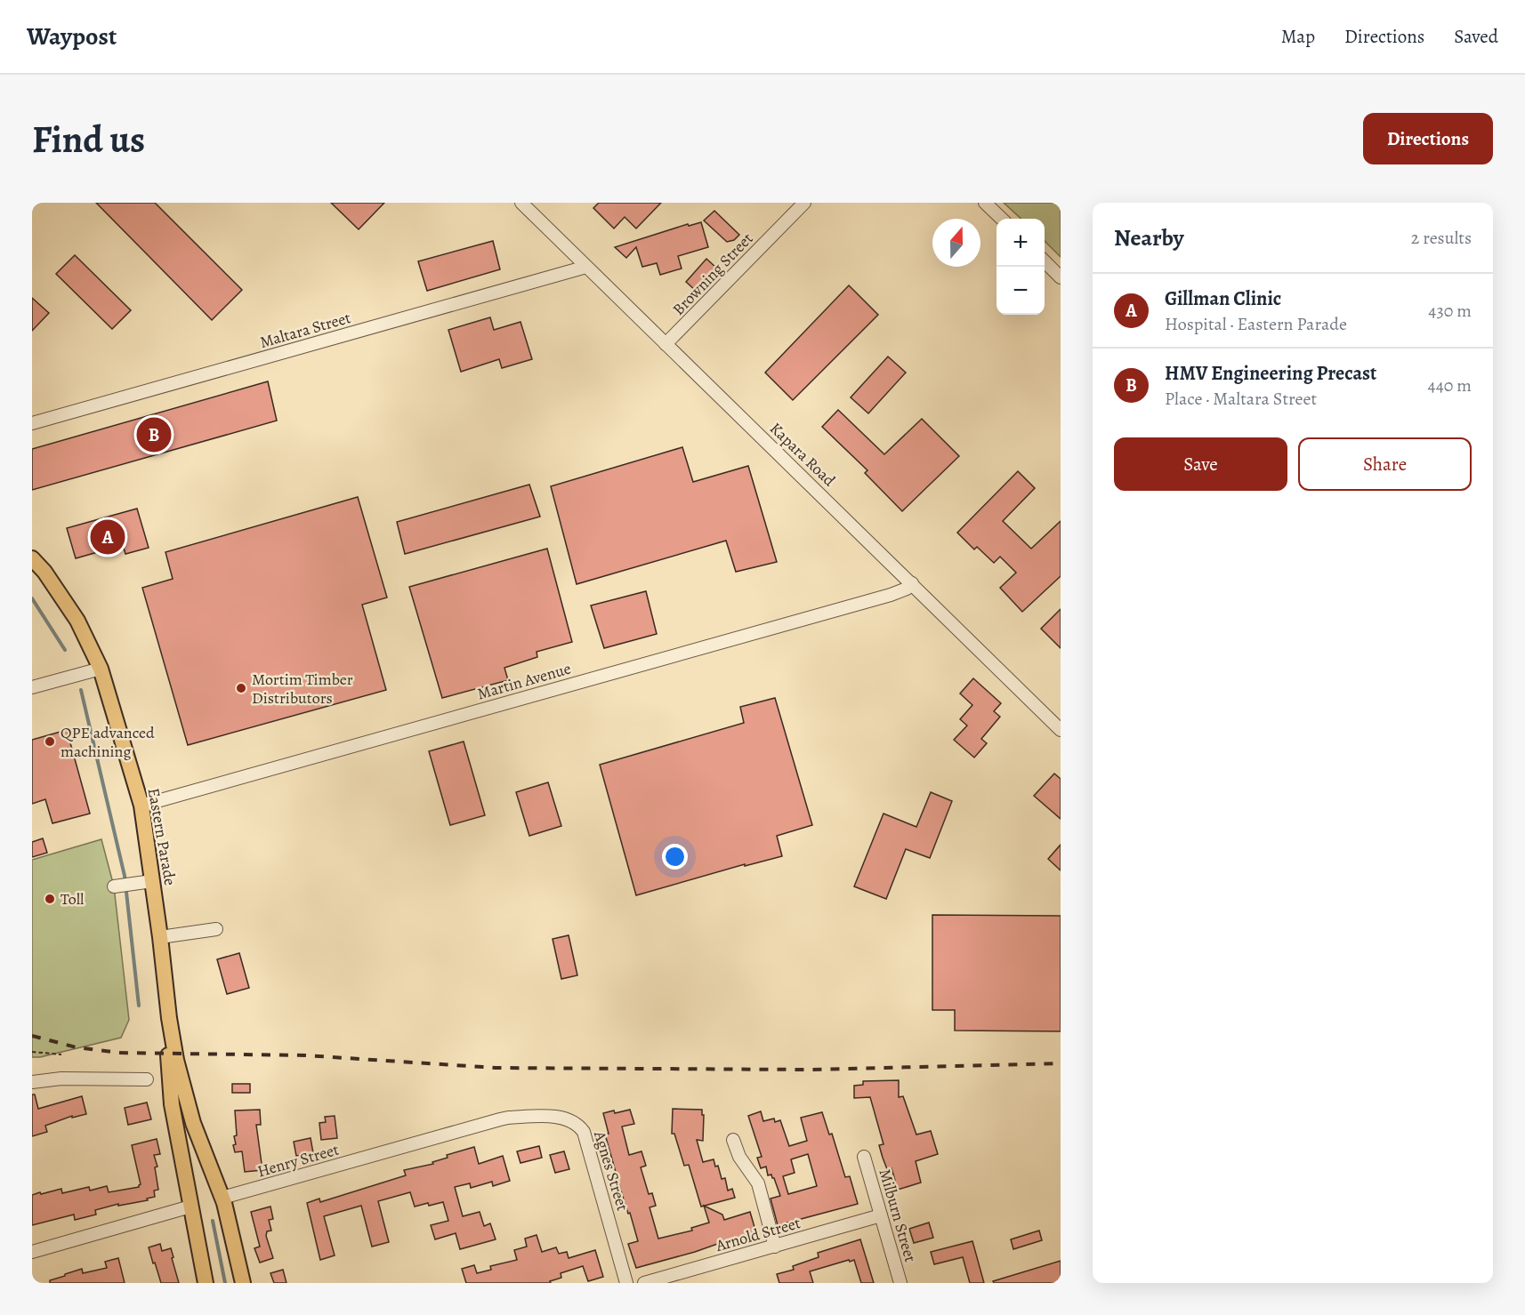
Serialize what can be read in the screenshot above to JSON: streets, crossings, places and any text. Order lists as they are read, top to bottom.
{
  "streets": {
    "main road": ["Eastern Parade"],
    "street": [
      "Browning Street",
      "Maltara Street",
      "Kapara Road",
      "Martin Avenue",
      "Henry Street",
      "Agnes Street",
      "Milburn Street",
      "Arnold Street"
    ]
  },
  "crossings": [
    ["Browning Street", "Kapara Road"],
    ["Maltara Street", "Kapara Road"],
    ["Kapara Road", "Martin Avenue"],
    ["Martin Avenue", "Eastern Parade"],
    ["Eastern Parade", "Henry Street"],
    ["Henry Street", "Agnes Street"],
    ["Milburn Street", "Arnold Street"]
  ],
  "places": ["Mortim Timber Distributors", "QPE advanced machining", "Toll"],
  "north": "top",
  "page": {
    "header": "Waypost",
    "nav": ["Map", "Directions", "Saved"],
    "buttons": [
      "Directions",
      ["Save", "Share"]
    ],
    "title": "Find us",
    "heading": ["Nearby", "2 results"],
    "map_buttons": ["+", "−"],
    "list": [
      {
        "mark": "A",
        "name": "Gillman Clinic",
        "note": "Hospital · Eastern Parade",
        "value": "430 m"
      },
      {
        "mark": "B",
        "name": "HMV Engineering Precast",
        "note": "Place · Maltara Street",
        "value": "440 m"
      }
    ],
    "pins": ["B", "A"]
  }
}
